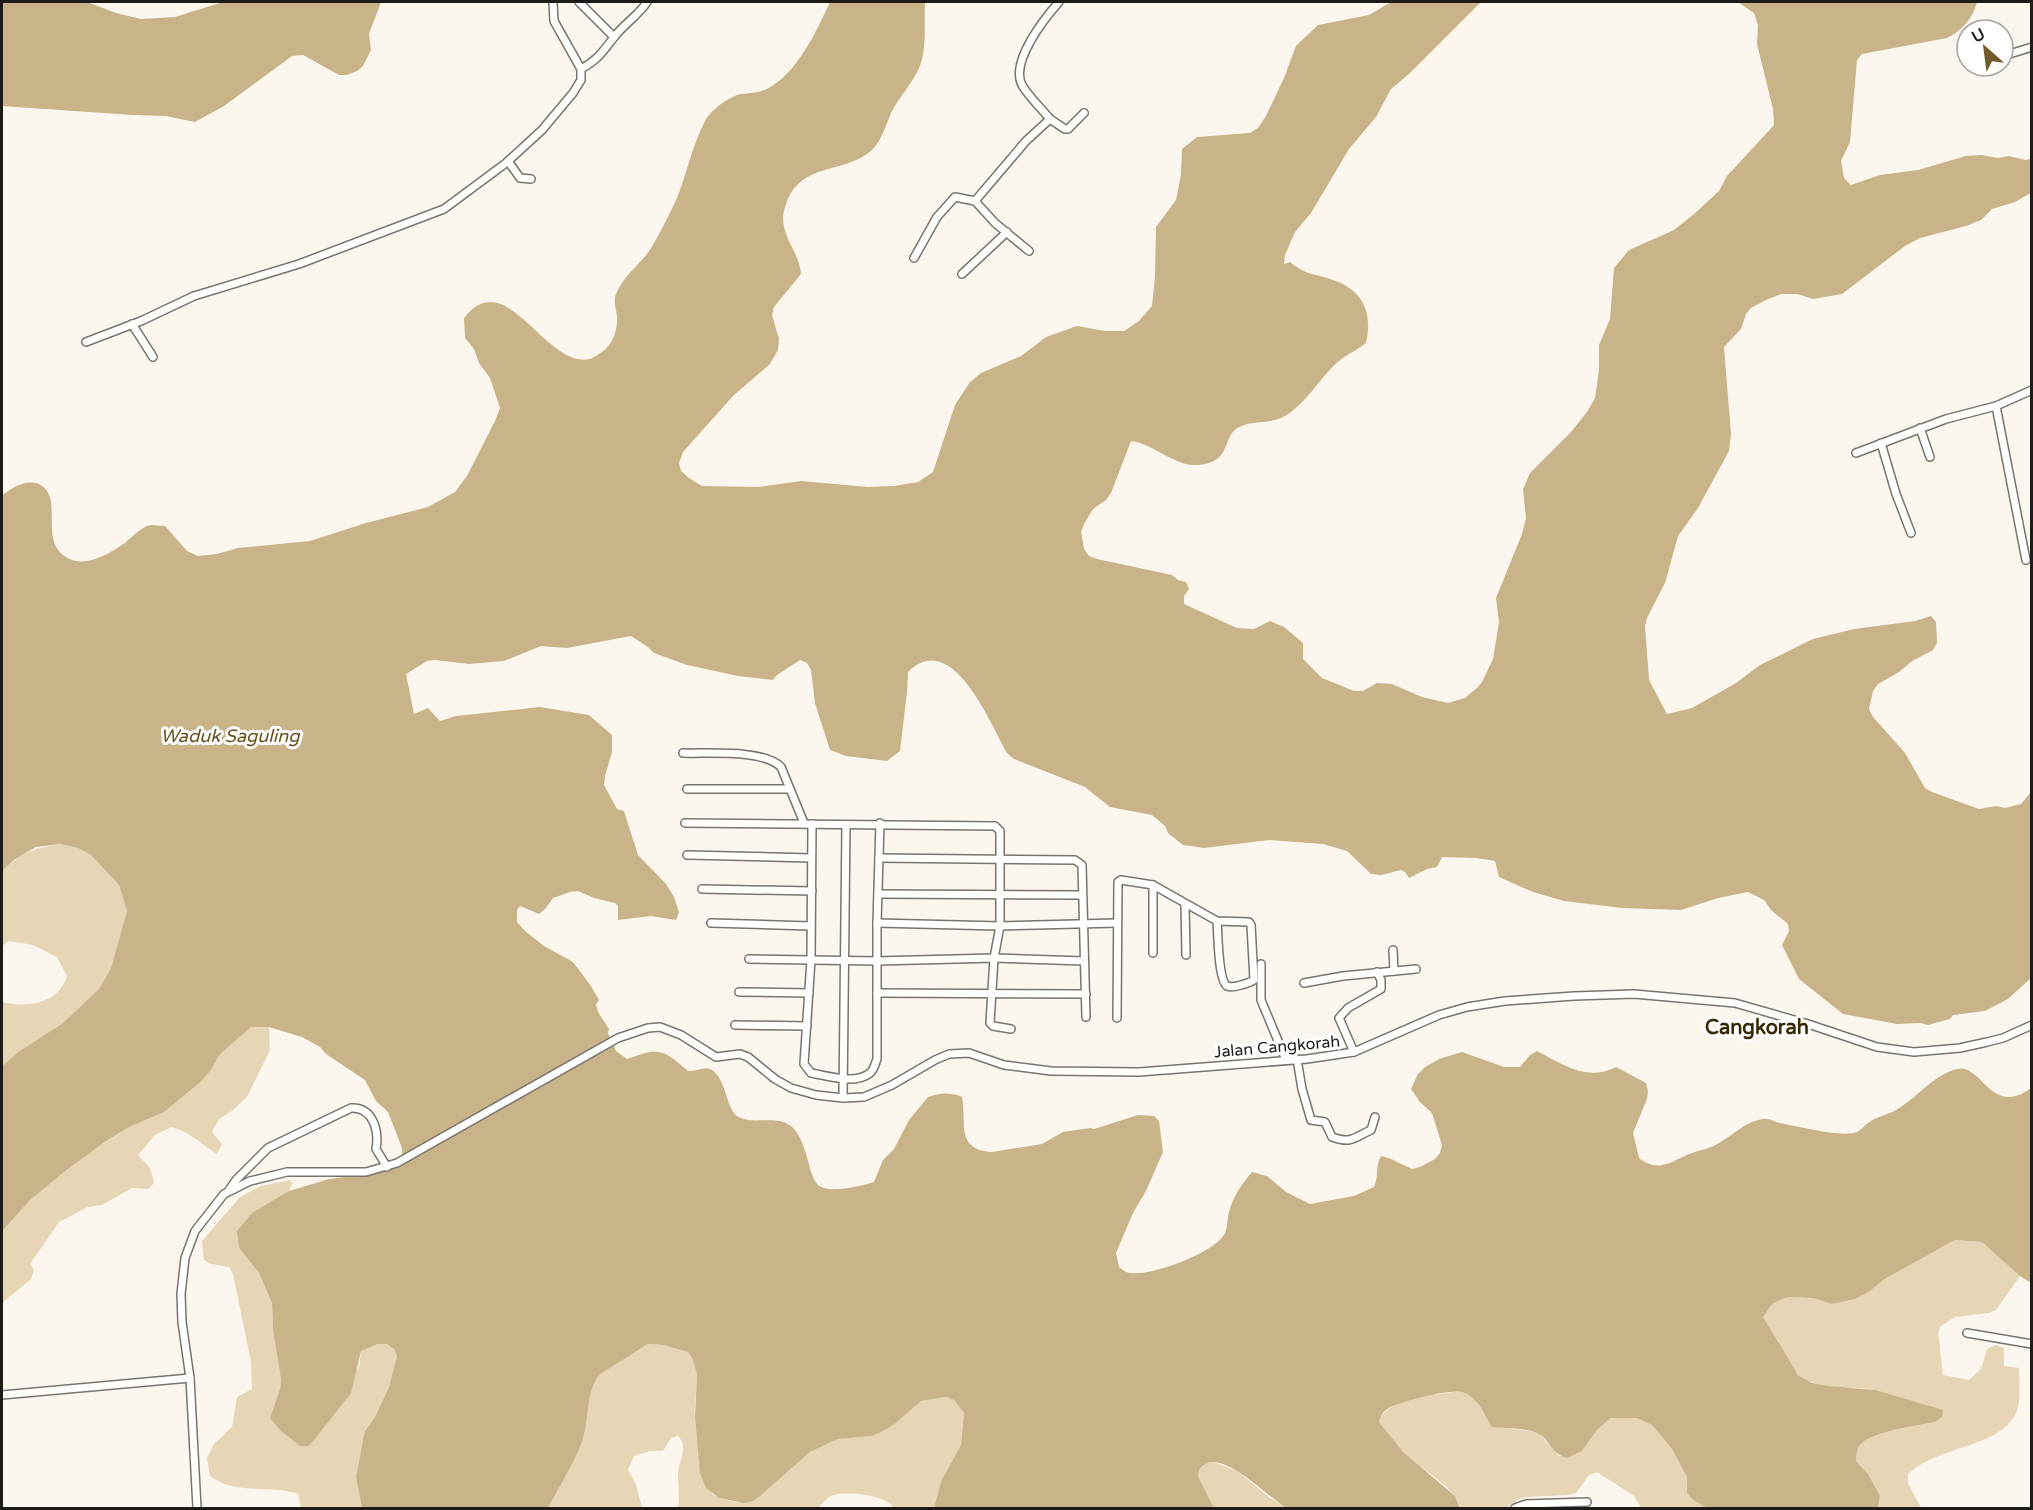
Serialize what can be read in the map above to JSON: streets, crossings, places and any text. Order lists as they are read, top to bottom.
{
  "streets": {
    "street": ["Jalan Cangkorah"]
  },
  "districts": ["Cangkorah"],
  "water": ["Waduk Saguling"],
  "north": "top left"
}
